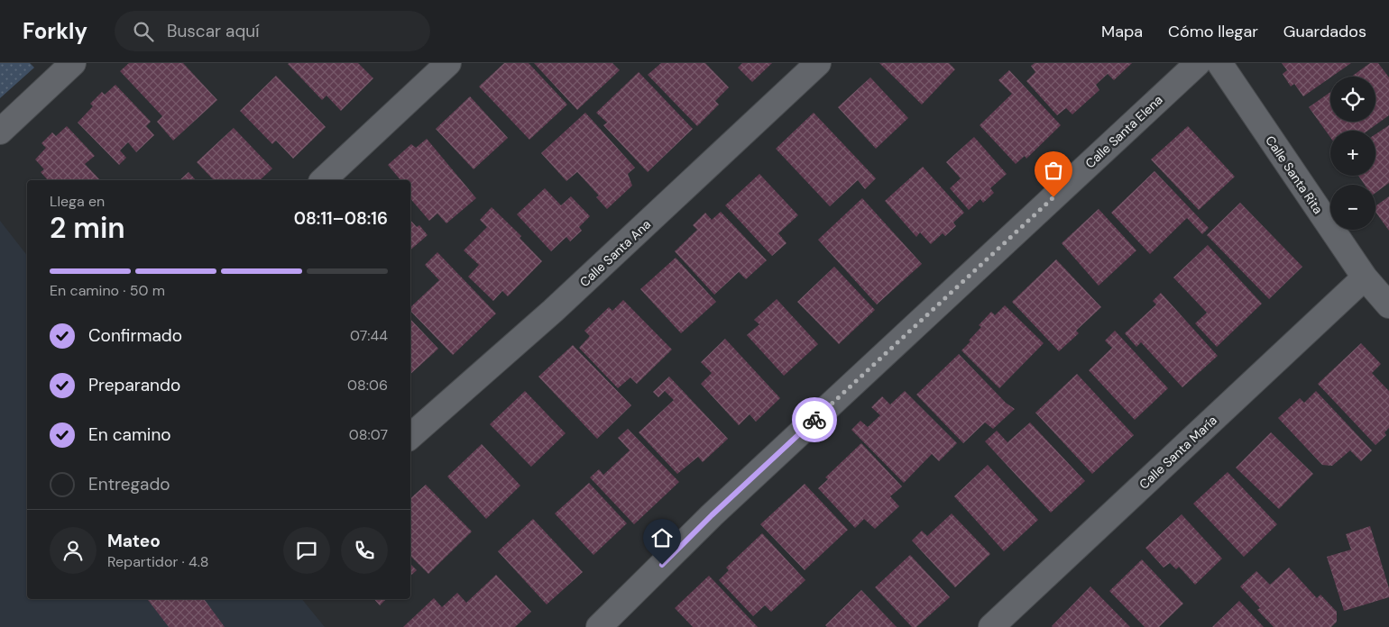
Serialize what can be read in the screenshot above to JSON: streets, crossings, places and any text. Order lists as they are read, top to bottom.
{
  "streets": {
    "street": [
      "Calle Santa Elena",
      "Calle Santa Rita",
      "Calle Santa Ana",
      "Calle Santa María"
    ]
  },
  "crossings": [
    ["Calle Santa Rita", "Calle Santa María"]
  ],
  "page": {
    "header": "Forkly",
    "search": "Buscar aquí",
    "nav": ["Mapa", "Cómo llegar", "Guardados"],
    "map_buttons": ["+", "−"],
    "heading": ["2 min", "Llega en", "08:11–08:16"],
    "panel": ["Mateo", "Repartidor · 4.8"],
    "bar": "En camino · 50 m",
    "list": [
      ["Confirmado", "07:44"],
      ["Preparando", "08:06"],
      ["En camino", "08:07"],
      "Entregado"
    ]
  }
}
